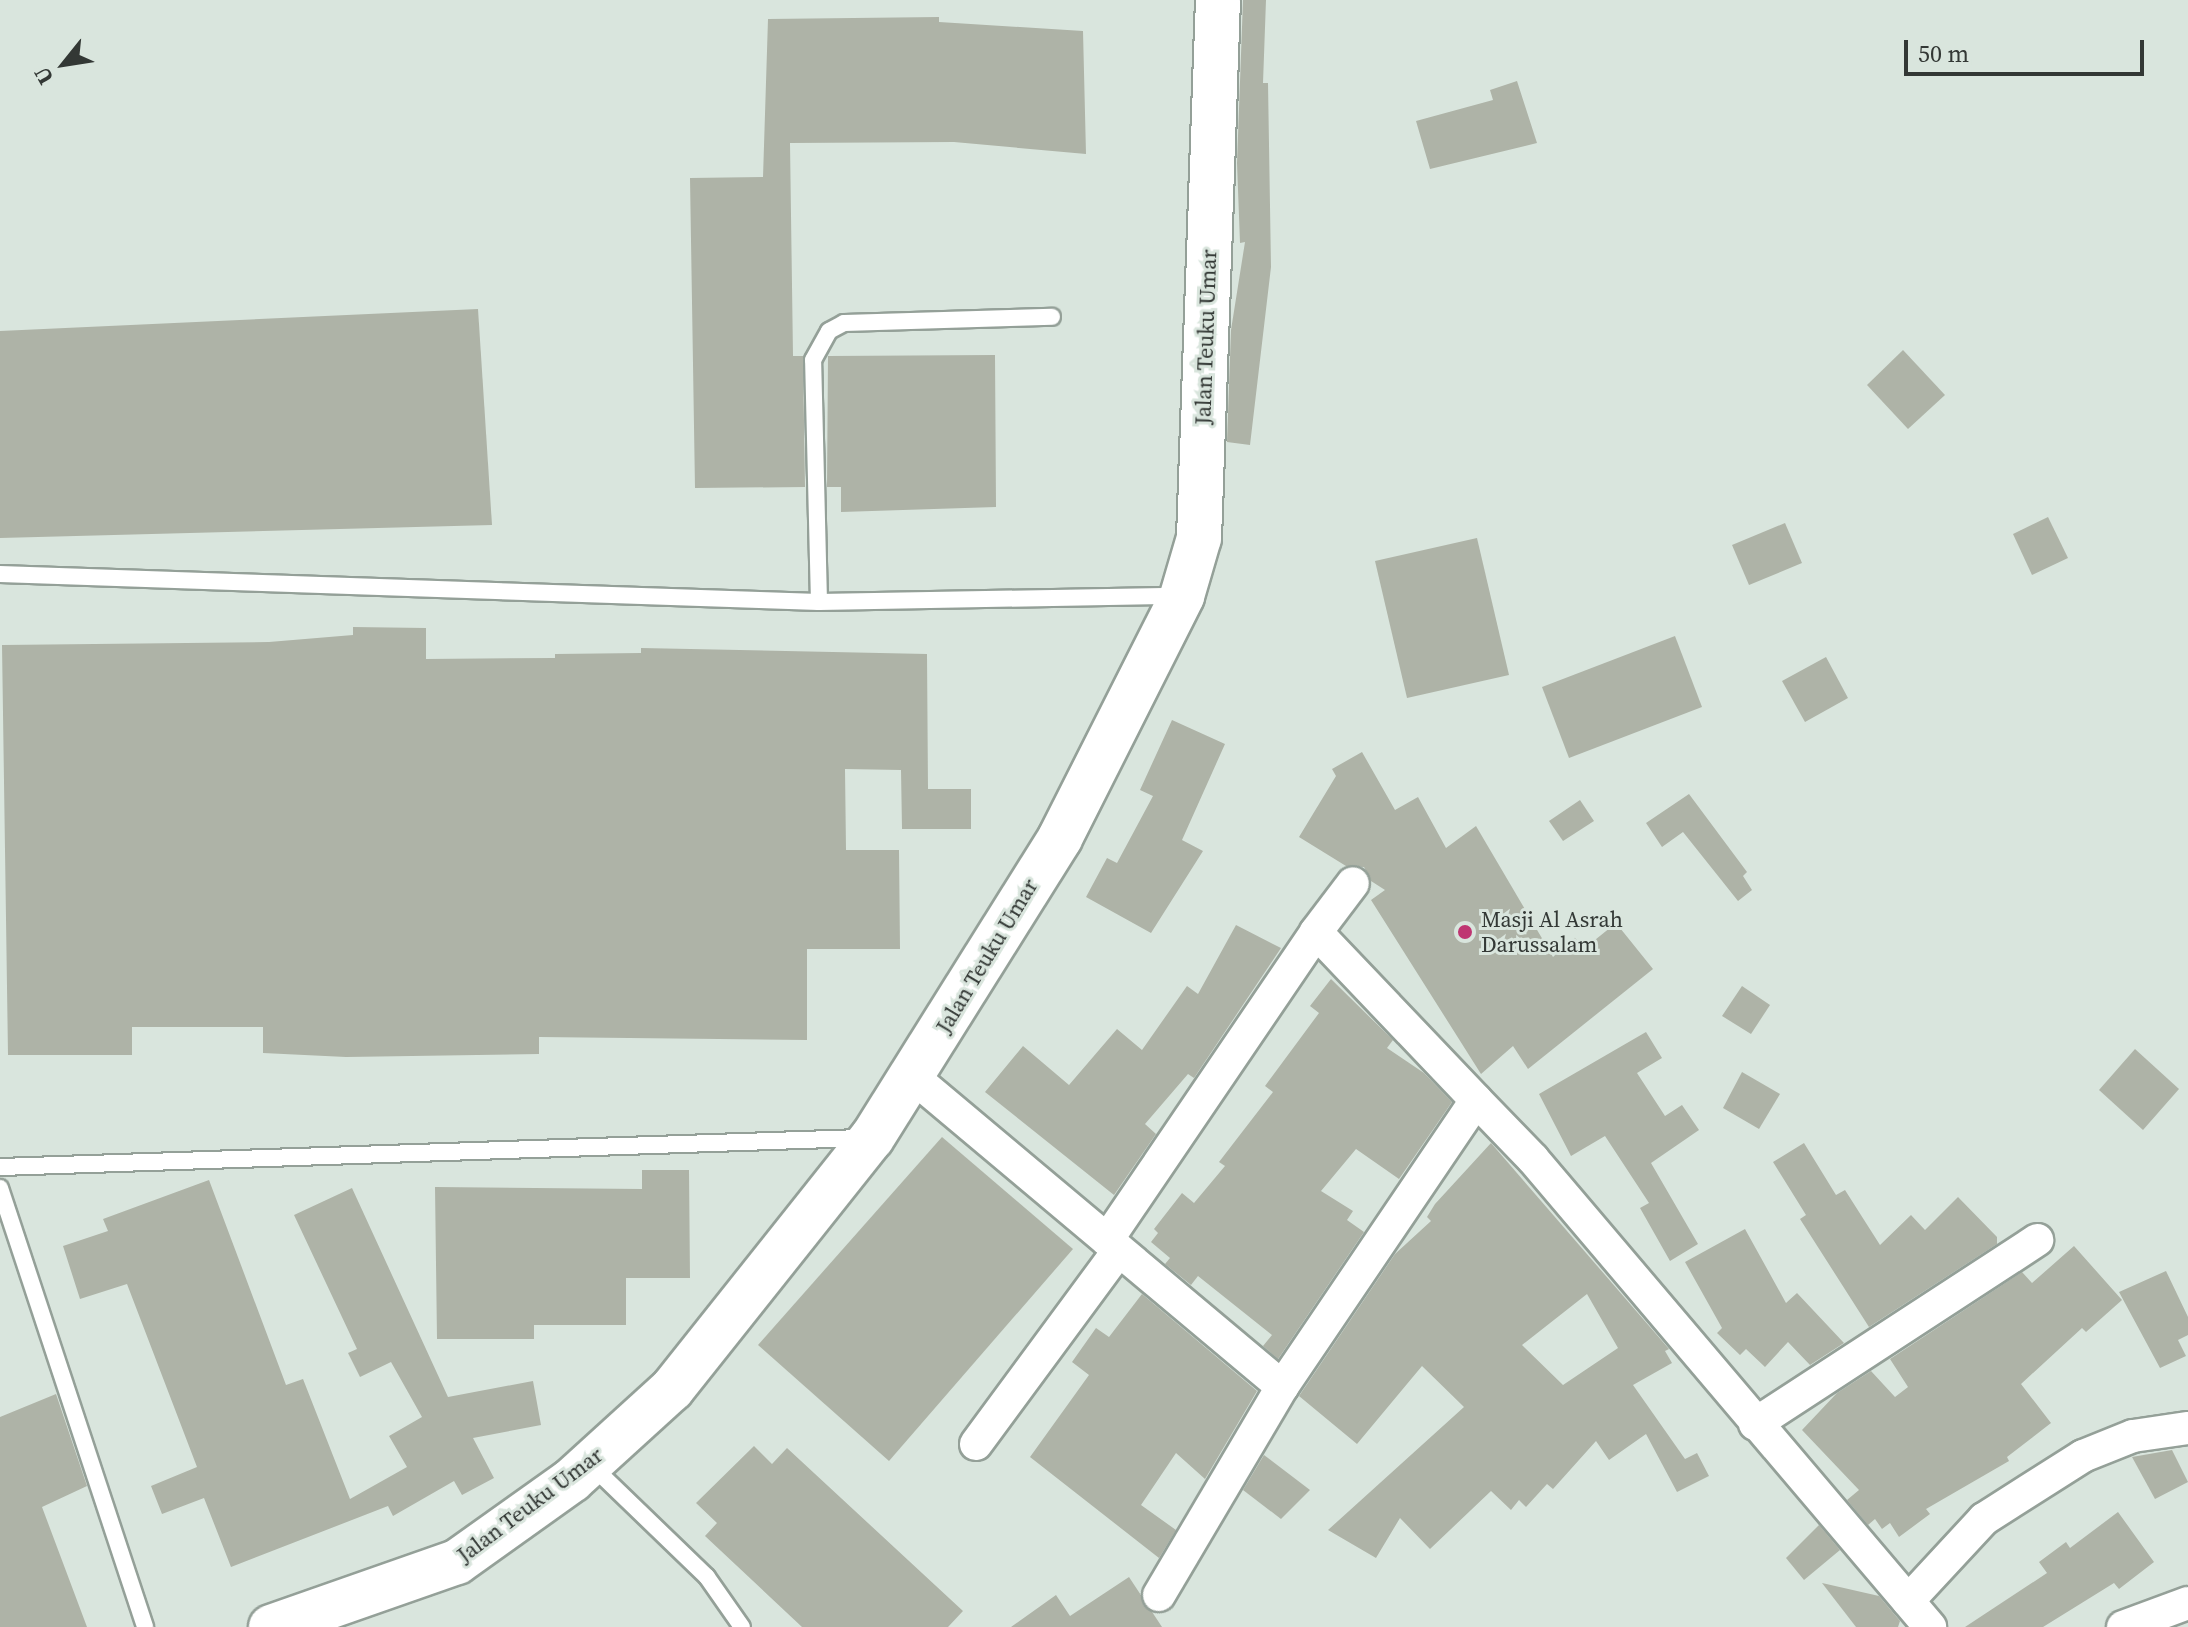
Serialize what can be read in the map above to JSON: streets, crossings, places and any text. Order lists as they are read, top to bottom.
{
  "streets": {
    "main road": ["Jalan Teuku Umar"]
  },
  "places": ["Masji Al Asrah Darussalam"],
  "scale_bar": "50 m",
  "north": "bottom left"
}
